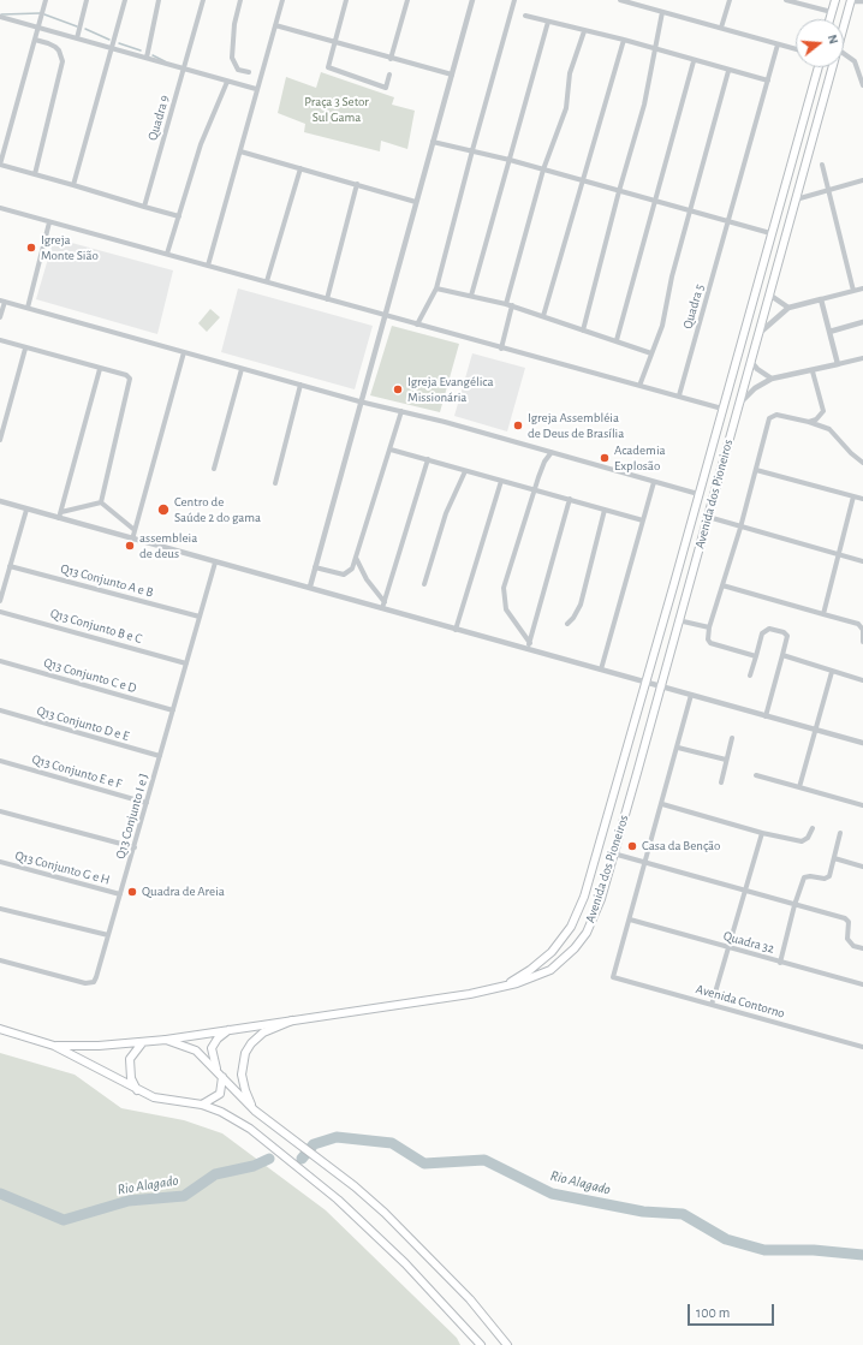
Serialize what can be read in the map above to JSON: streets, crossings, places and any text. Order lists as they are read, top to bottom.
{
  "streets": {
    "main road": ["Avenida dos Pioneiros"],
    "street": [
      "Quadra 9",
      "Quadra 5",
      "Q13 Conjunto A e B",
      "Q13 Conjunto B e C",
      "Q13 Conjunto C e D",
      "Q13 Conjunto D e E",
      "Q13 Conjunto E e F",
      "Q13 Conjunto I e J",
      "Q13 Conjunto G e H",
      "Quadra 32",
      "Avenida Contorno"
    ]
  },
  "crossings": [
    ["Q13 Conjunto A e B", "Q13 Conjunto I e J"],
    ["Q13 Conjunto B e C", "Q13 Conjunto I e J"],
    ["Q13 Conjunto C e D", "Q13 Conjunto I e J"],
    ["Q13 Conjunto D e E", "Q13 Conjunto I e J"],
    ["Q13 Conjunto E e F", "Q13 Conjunto I e J"],
    ["Q13 Conjunto I e J", "Q13 Conjunto G e H"],
    ["Quadra 32", "Avenida Contorno"]
  ],
  "water": ["Rio Alagado"],
  "parks": ["Praça 3 Setor Sul Gama"],
  "places": [
    "Igreja Monte Sião",
    "Igreja Evangélica Missionária",
    "Igreja Assembléia de Deus de Brasília",
    "Academia Explosão",
    "Centro de Saúde 2 do gama",
    "assembleia de deus",
    "Casa da Benção",
    "Quadra de Areia"
  ],
  "scale_bar": "100 m",
  "north": "right"
}
